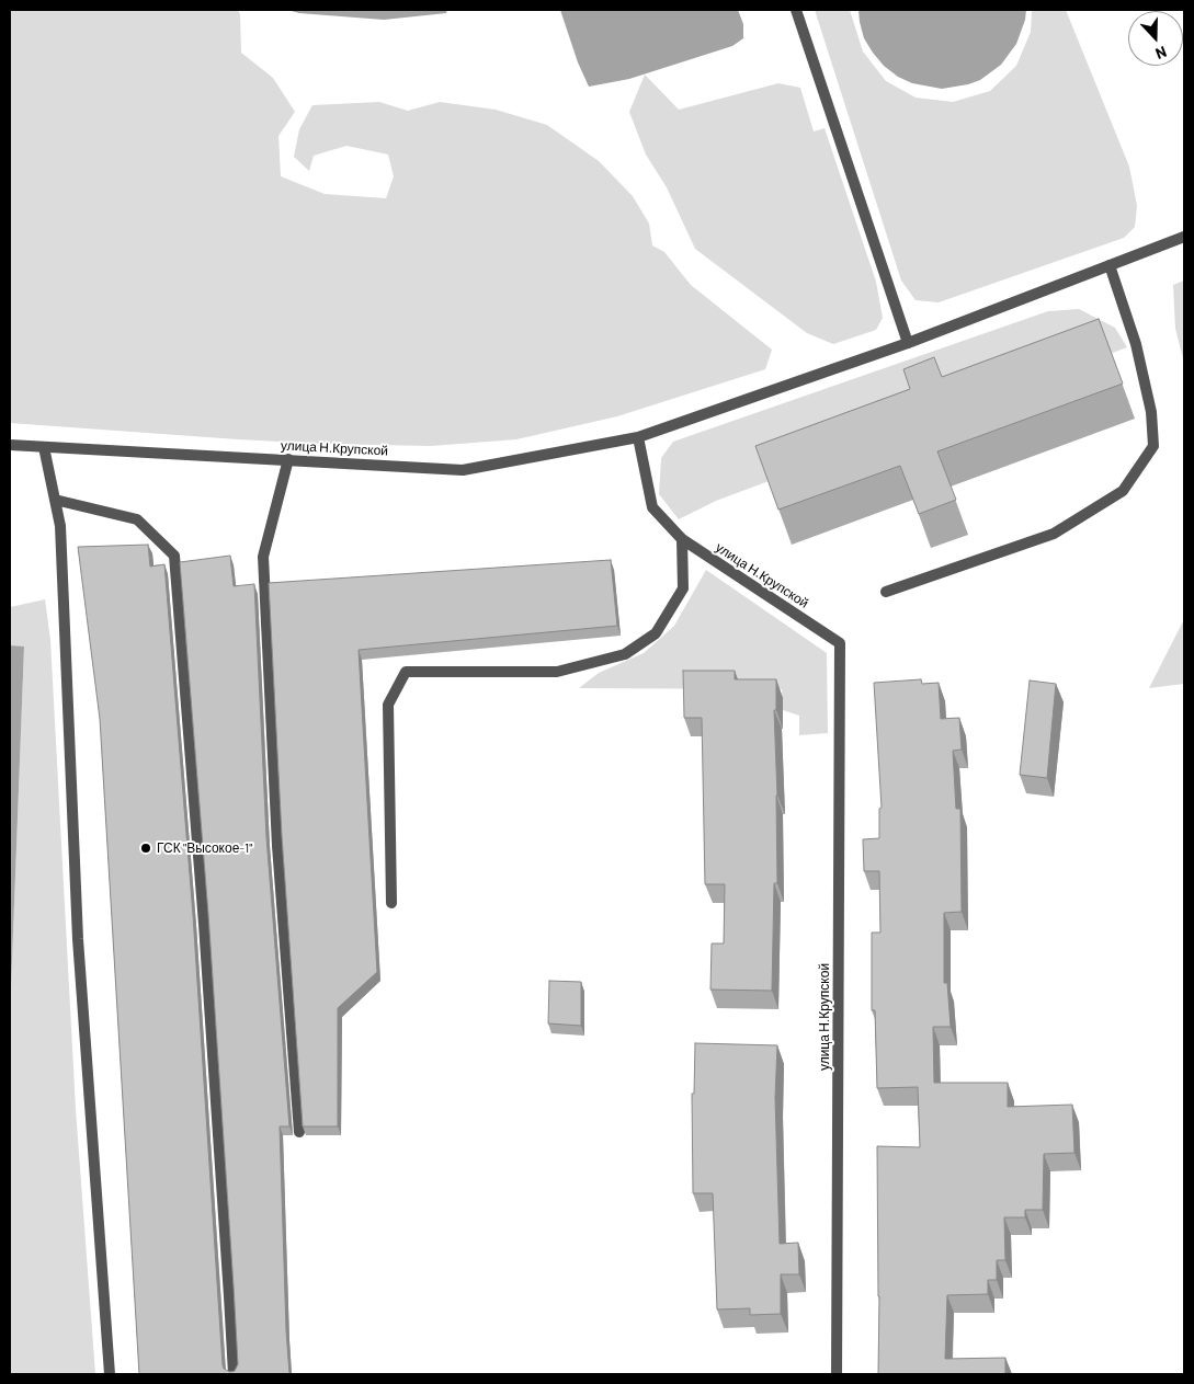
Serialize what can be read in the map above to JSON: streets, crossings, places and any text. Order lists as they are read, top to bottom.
{
  "streets": {
    "street": ["улица Н.Крупской"]
  },
  "places": ["ГСК \"Высокое-1\""],
  "north": "bottom"
}
